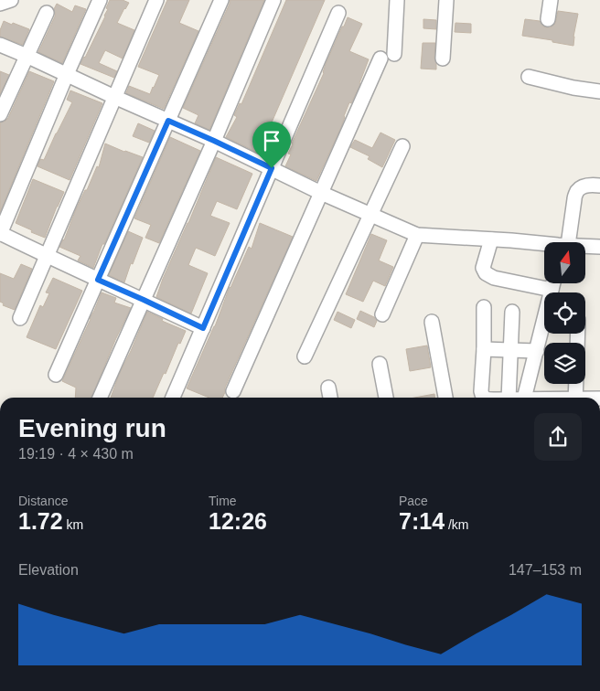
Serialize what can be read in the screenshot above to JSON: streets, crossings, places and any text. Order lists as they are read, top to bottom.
{
  "north": "top",
  "page": {
    "heading": ["Evening run", "19:19 · 4 × 430 m"],
    "stats": [
      ["Distance", "1.72 km"],
      ["Time", "12:26"],
      ["Pace", "7:14 /km"]
    ],
    "chart": ["Elevation", "147–153 m"]
  }
}
